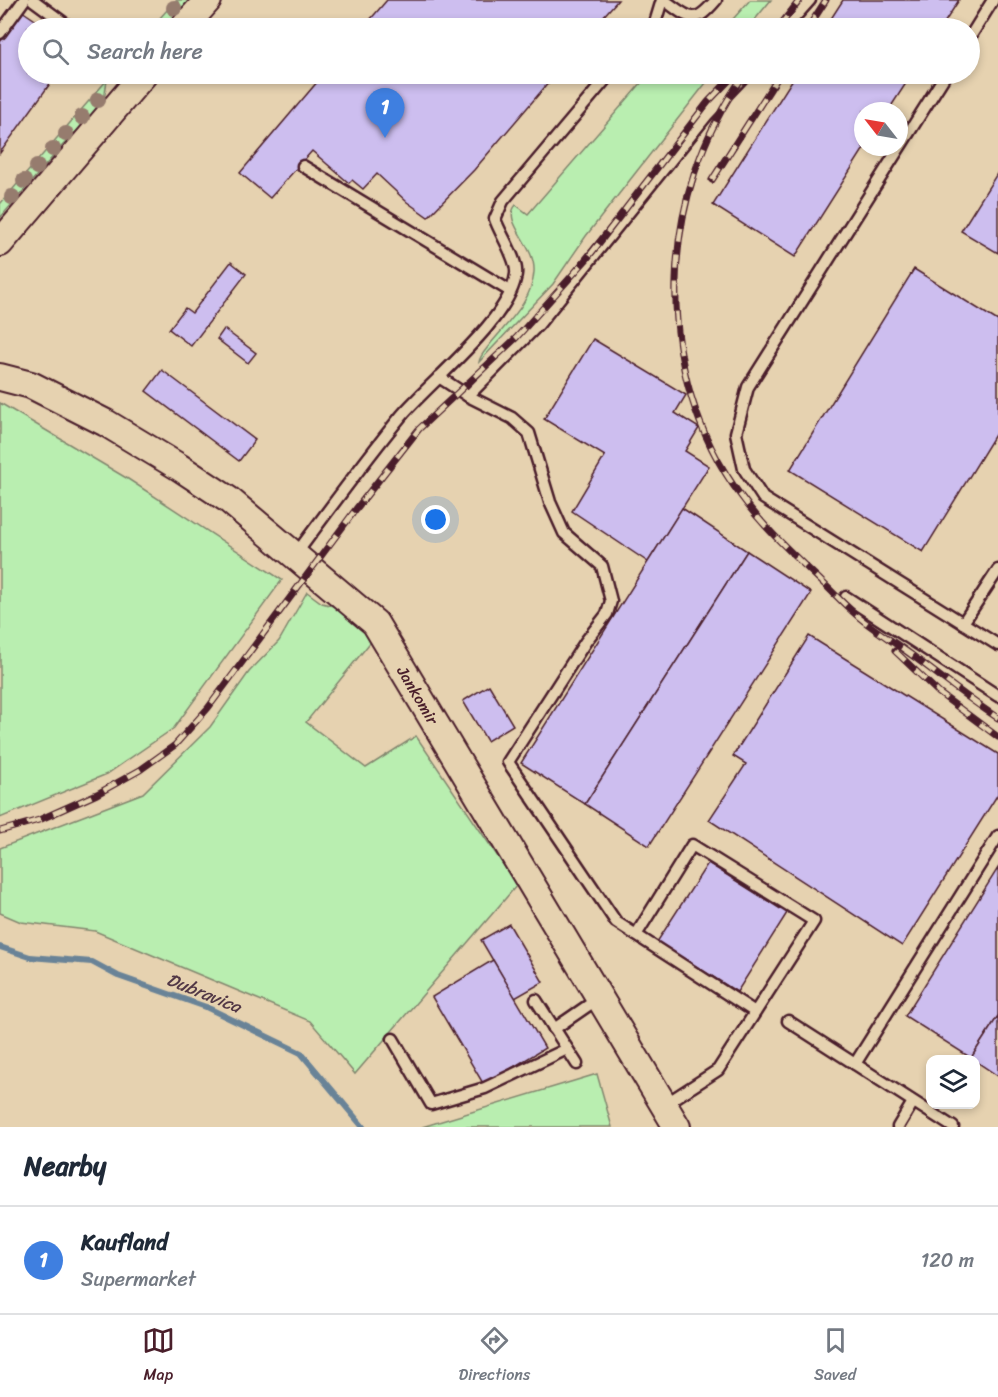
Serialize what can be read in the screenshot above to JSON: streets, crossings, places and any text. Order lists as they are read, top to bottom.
{
  "streets": {
    "street": ["Jankomir"]
  },
  "water": ["Dubravica"],
  "north": "top left",
  "page": {
    "search": "Search here",
    "pins": "1",
    "heading": "Nearby",
    "list": [
      {
        "mark": "1",
        "name": "Kaufland",
        "note": "Supermarket",
        "value": "120 m"
      }
    ],
    "nav": ["Map", "Directions", "Saved"]
  }
}
